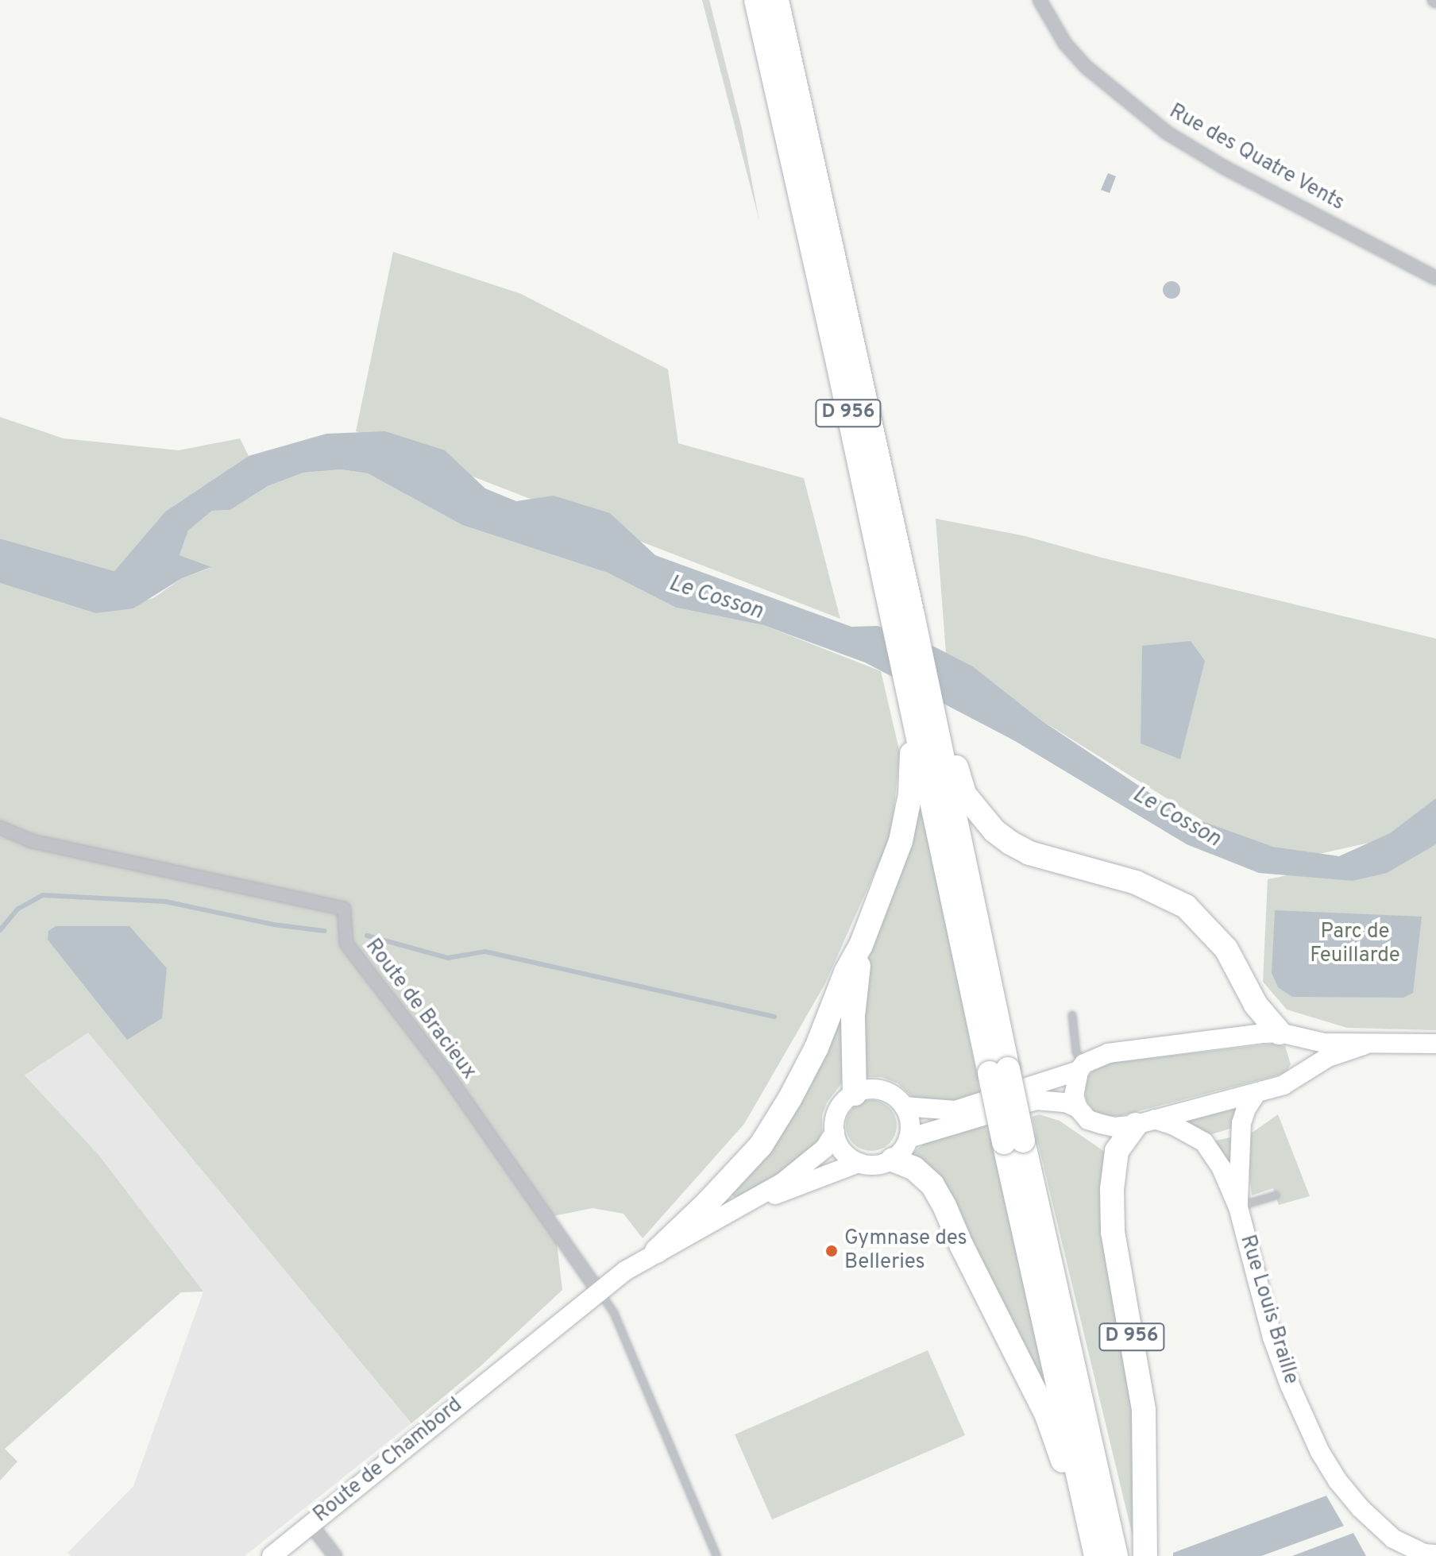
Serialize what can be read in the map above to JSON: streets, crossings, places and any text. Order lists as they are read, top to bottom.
{
  "streets": {
    "highway": ["D 956"],
    "main road": ["Rue Louis Braille", "Route de Chambord"],
    "street": ["Rue des Quatre Vents", "Route de Bracieux"]
  },
  "crossings": [
    ["D 956", "Rue Louis Braille"],
    ["D 956", "Route de Chambord"],
    ["Route de Bracieux", "Route de Chambord"]
  ],
  "water": ["Le Cosson"],
  "parks": ["Parc de Feuillarde"],
  "places": ["Gymnase des Belleries"]
}
